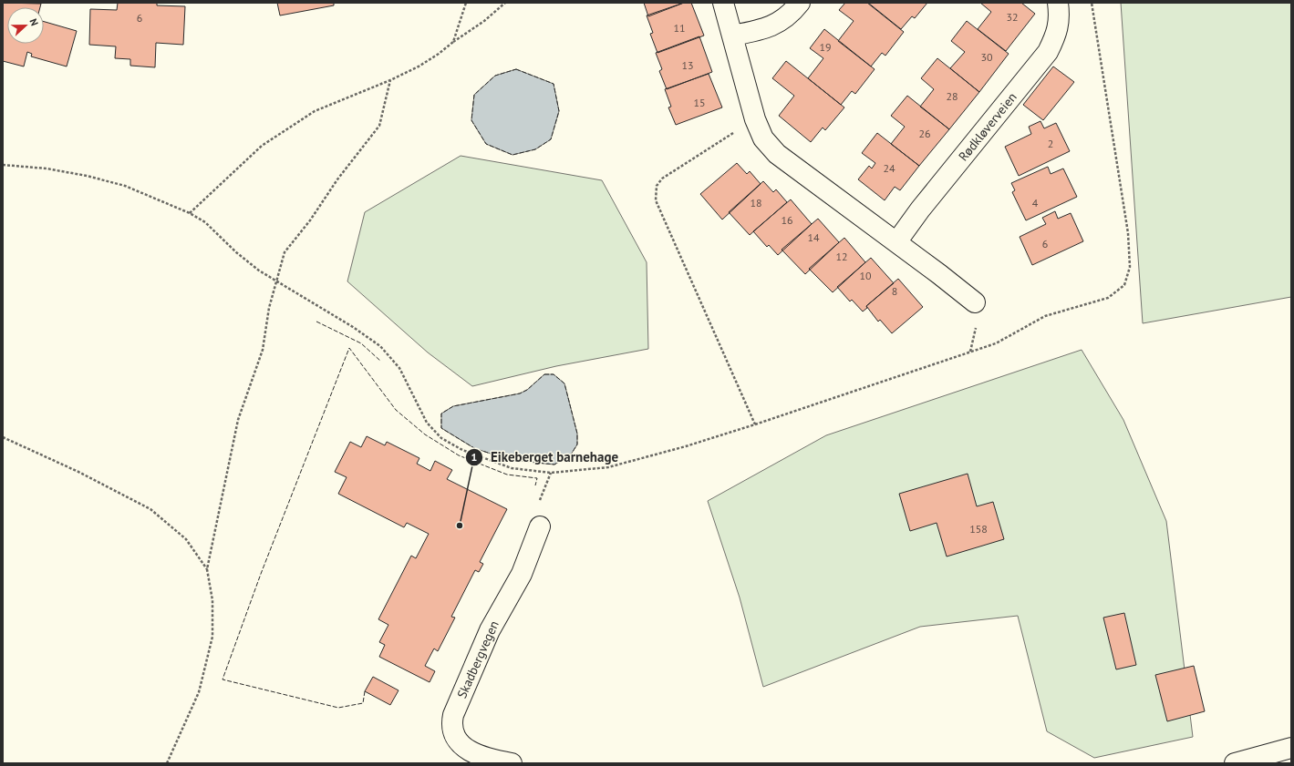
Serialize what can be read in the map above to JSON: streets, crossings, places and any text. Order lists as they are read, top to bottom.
{
  "streets": {
    "street": ["Rødkløverveien", "Skadbergvegen"]
  },
  "places": ["Eikeberget barnehage"],
  "house_numbers": [
    "32",
    "6",
    "11",
    "19",
    "30",
    "13",
    "28",
    "15",
    "26",
    "2",
    "24",
    "18",
    "4",
    "16",
    "14",
    "6",
    "12",
    "10",
    "8",
    "158"
  ],
  "north": "right"
}
